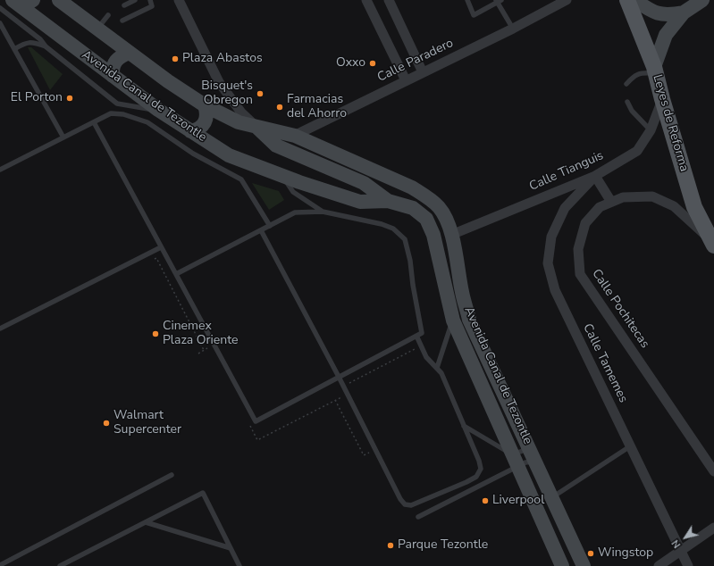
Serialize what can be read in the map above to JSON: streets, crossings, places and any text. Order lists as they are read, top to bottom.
{
  "streets": {
    "main road": ["Avenida Canal de Tezontle", "Leyes de Reforma"],
    "street": [
      "Calle Paradero",
      "Calle Tianguis",
      "Calle Pochitecas",
      "Calle Tamemes"
    ]
  },
  "crossings": [
    ["Calle Paradero", "Avenida Canal de Tezontle"],
    ["Avenida Canal de Tezontle", "Calle Tianguis"],
    ["Leyes de Reforma", "Calle Tianguis"],
    ["Leyes de Reforma", "Calle Pochitecas"],
    ["Calle Tianguis", "Calle Tamemes"]
  ],
  "places": [
    "Plaza Abastos",
    "Oxxo",
    "Bisquet's Obregon",
    "El Porton",
    "Farmacias del Ahorro",
    "Cinemex Plaza Oriente",
    "Walmart Supercenter",
    "Liverpool",
    "Parque Tezontle",
    "Wingstop"
  ],
  "north": "bottom left"
}
